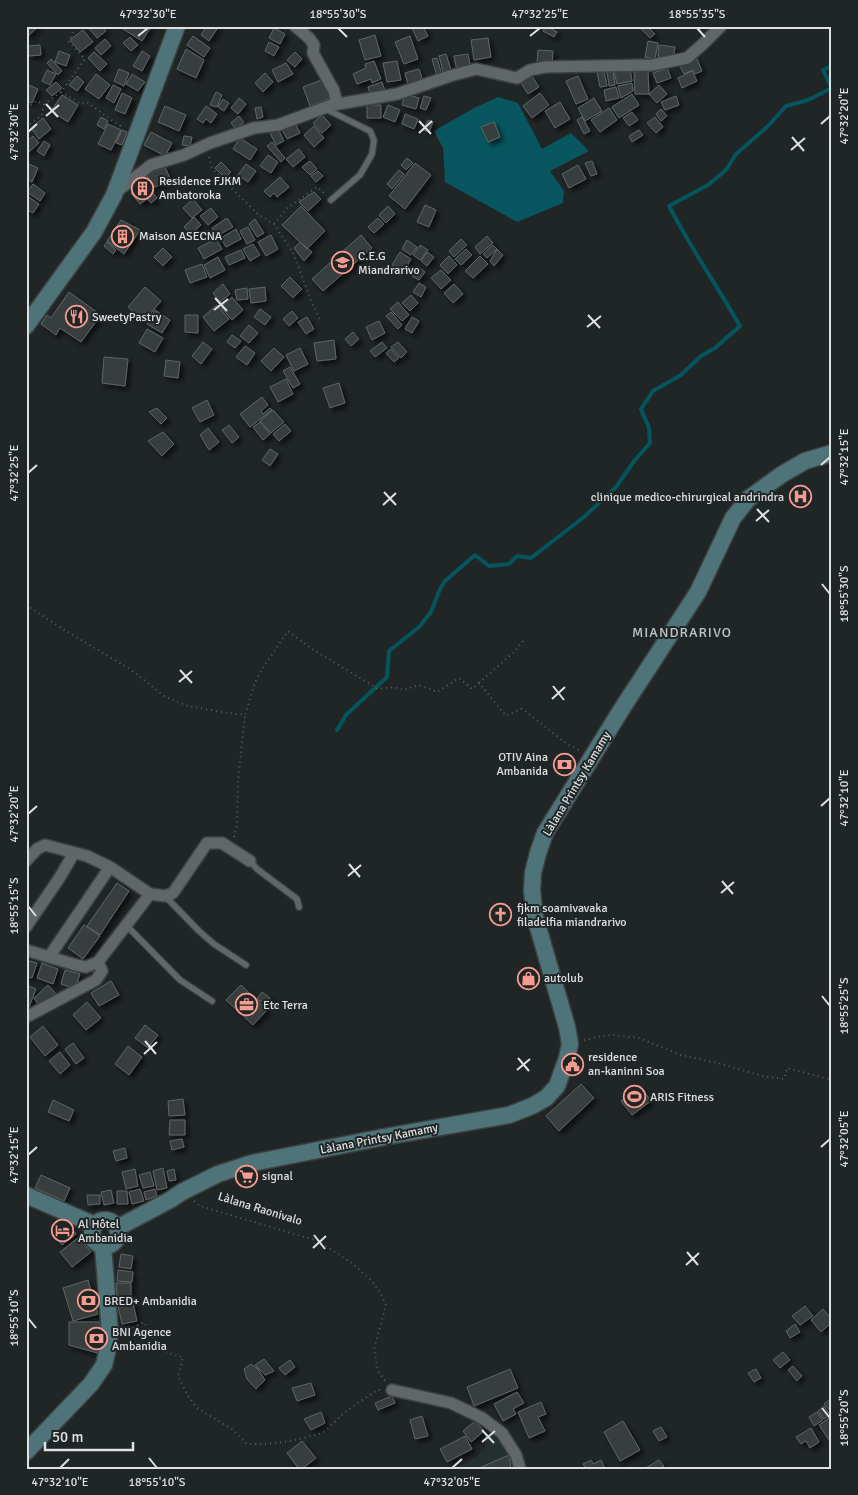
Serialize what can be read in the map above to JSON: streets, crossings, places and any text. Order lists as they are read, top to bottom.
{
  "streets": {
    "street": ["Làlana Printsy Kamamy"],
    "path": ["Làlana Raonivalo"]
  },
  "crossings": [
    ["Làlana Printsy Kamamy", "Làlana Raonivalo"]
  ],
  "districts": ["MIANDRARIVO"],
  "places": {
    "building": ["Residence FJKM Ambatoroka", "Maison ASECNA"],
    "school or university": ["C.E.G Miandrarivo"],
    "restaurant": ["SweetyPastry"],
    "hospital": ["clinique medico-chirurgical andrindra"],
    "bank": ["OTIV Aina Ambanida", "BRED+ Ambanidia", "BNI Agence Ambanidia"],
    "church": ["fjkm soamivavaka filadelfia miandrarivo"],
    "shop": ["autolub"],
    "office": ["Etc Terra"],
    "public building": ["residence an-kaninni Soa"],
    "sports": ["ARIS Fitness"],
    "supermarket": ["signal"],
    "hotel": ["Al Hôtel Ambanidia"]
  },
  "scale_bar": "50 m",
  "coordinates": [
    "47°32'30\"E",
    "18°55'30\"S",
    "47°32'25\"E",
    "18°55'35\"S",
    "47°32'20\"E",
    "47°32'15\"E",
    "47°32'10\"E",
    "18°55'15\"S",
    "18°55'25\"S",
    "47°32'05\"E",
    "18°55'10\"S",
    "18°55'20\"S"
  ]
}
